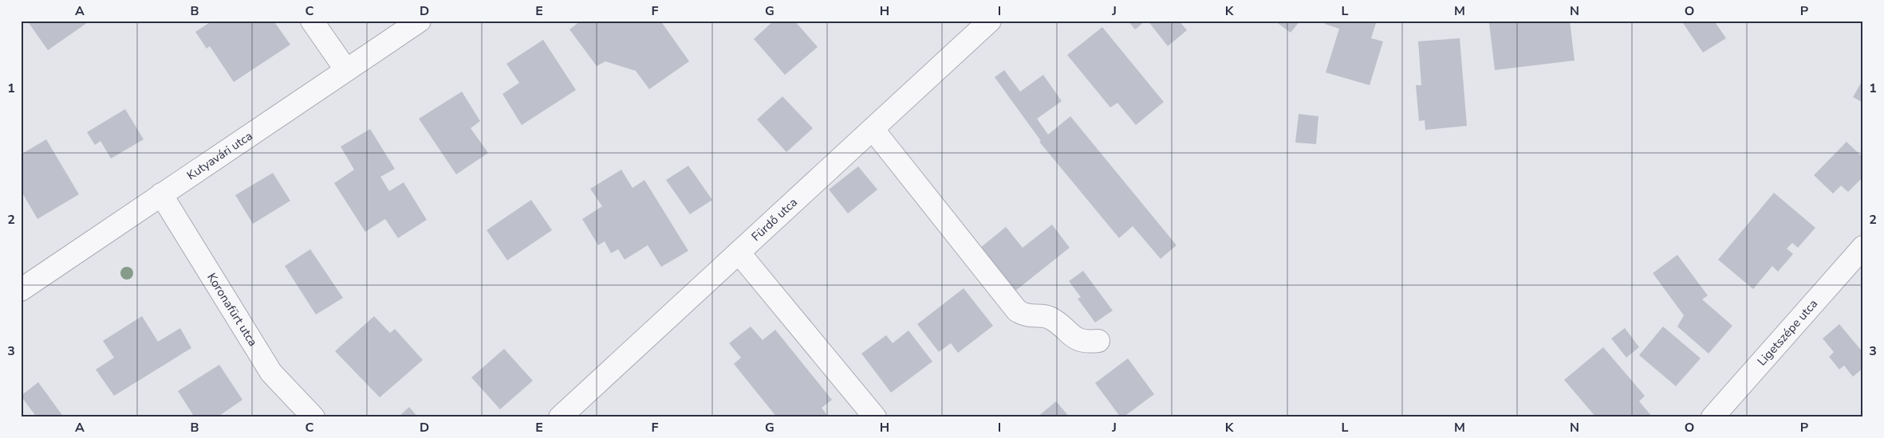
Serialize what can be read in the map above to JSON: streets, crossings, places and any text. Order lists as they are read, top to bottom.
{
  "streets": {
    "street": [
      "Kutyavári utca",
      "Fürdő utca",
      "Koronafürt utca",
      "Ligetszépe utca"
    ]
  },
  "crossings": [
    ["Kutyavári utca", "Koronafürt utca"]
  ],
  "grid": {
    "columns": [
      "A",
      "B",
      "C",
      "D",
      "E",
      "F",
      "G",
      "H",
      "I",
      "J",
      "K",
      "L",
      "M",
      "N",
      "O",
      "P"
    ],
    "rows": ["1", "2", "3"]
  }
}
